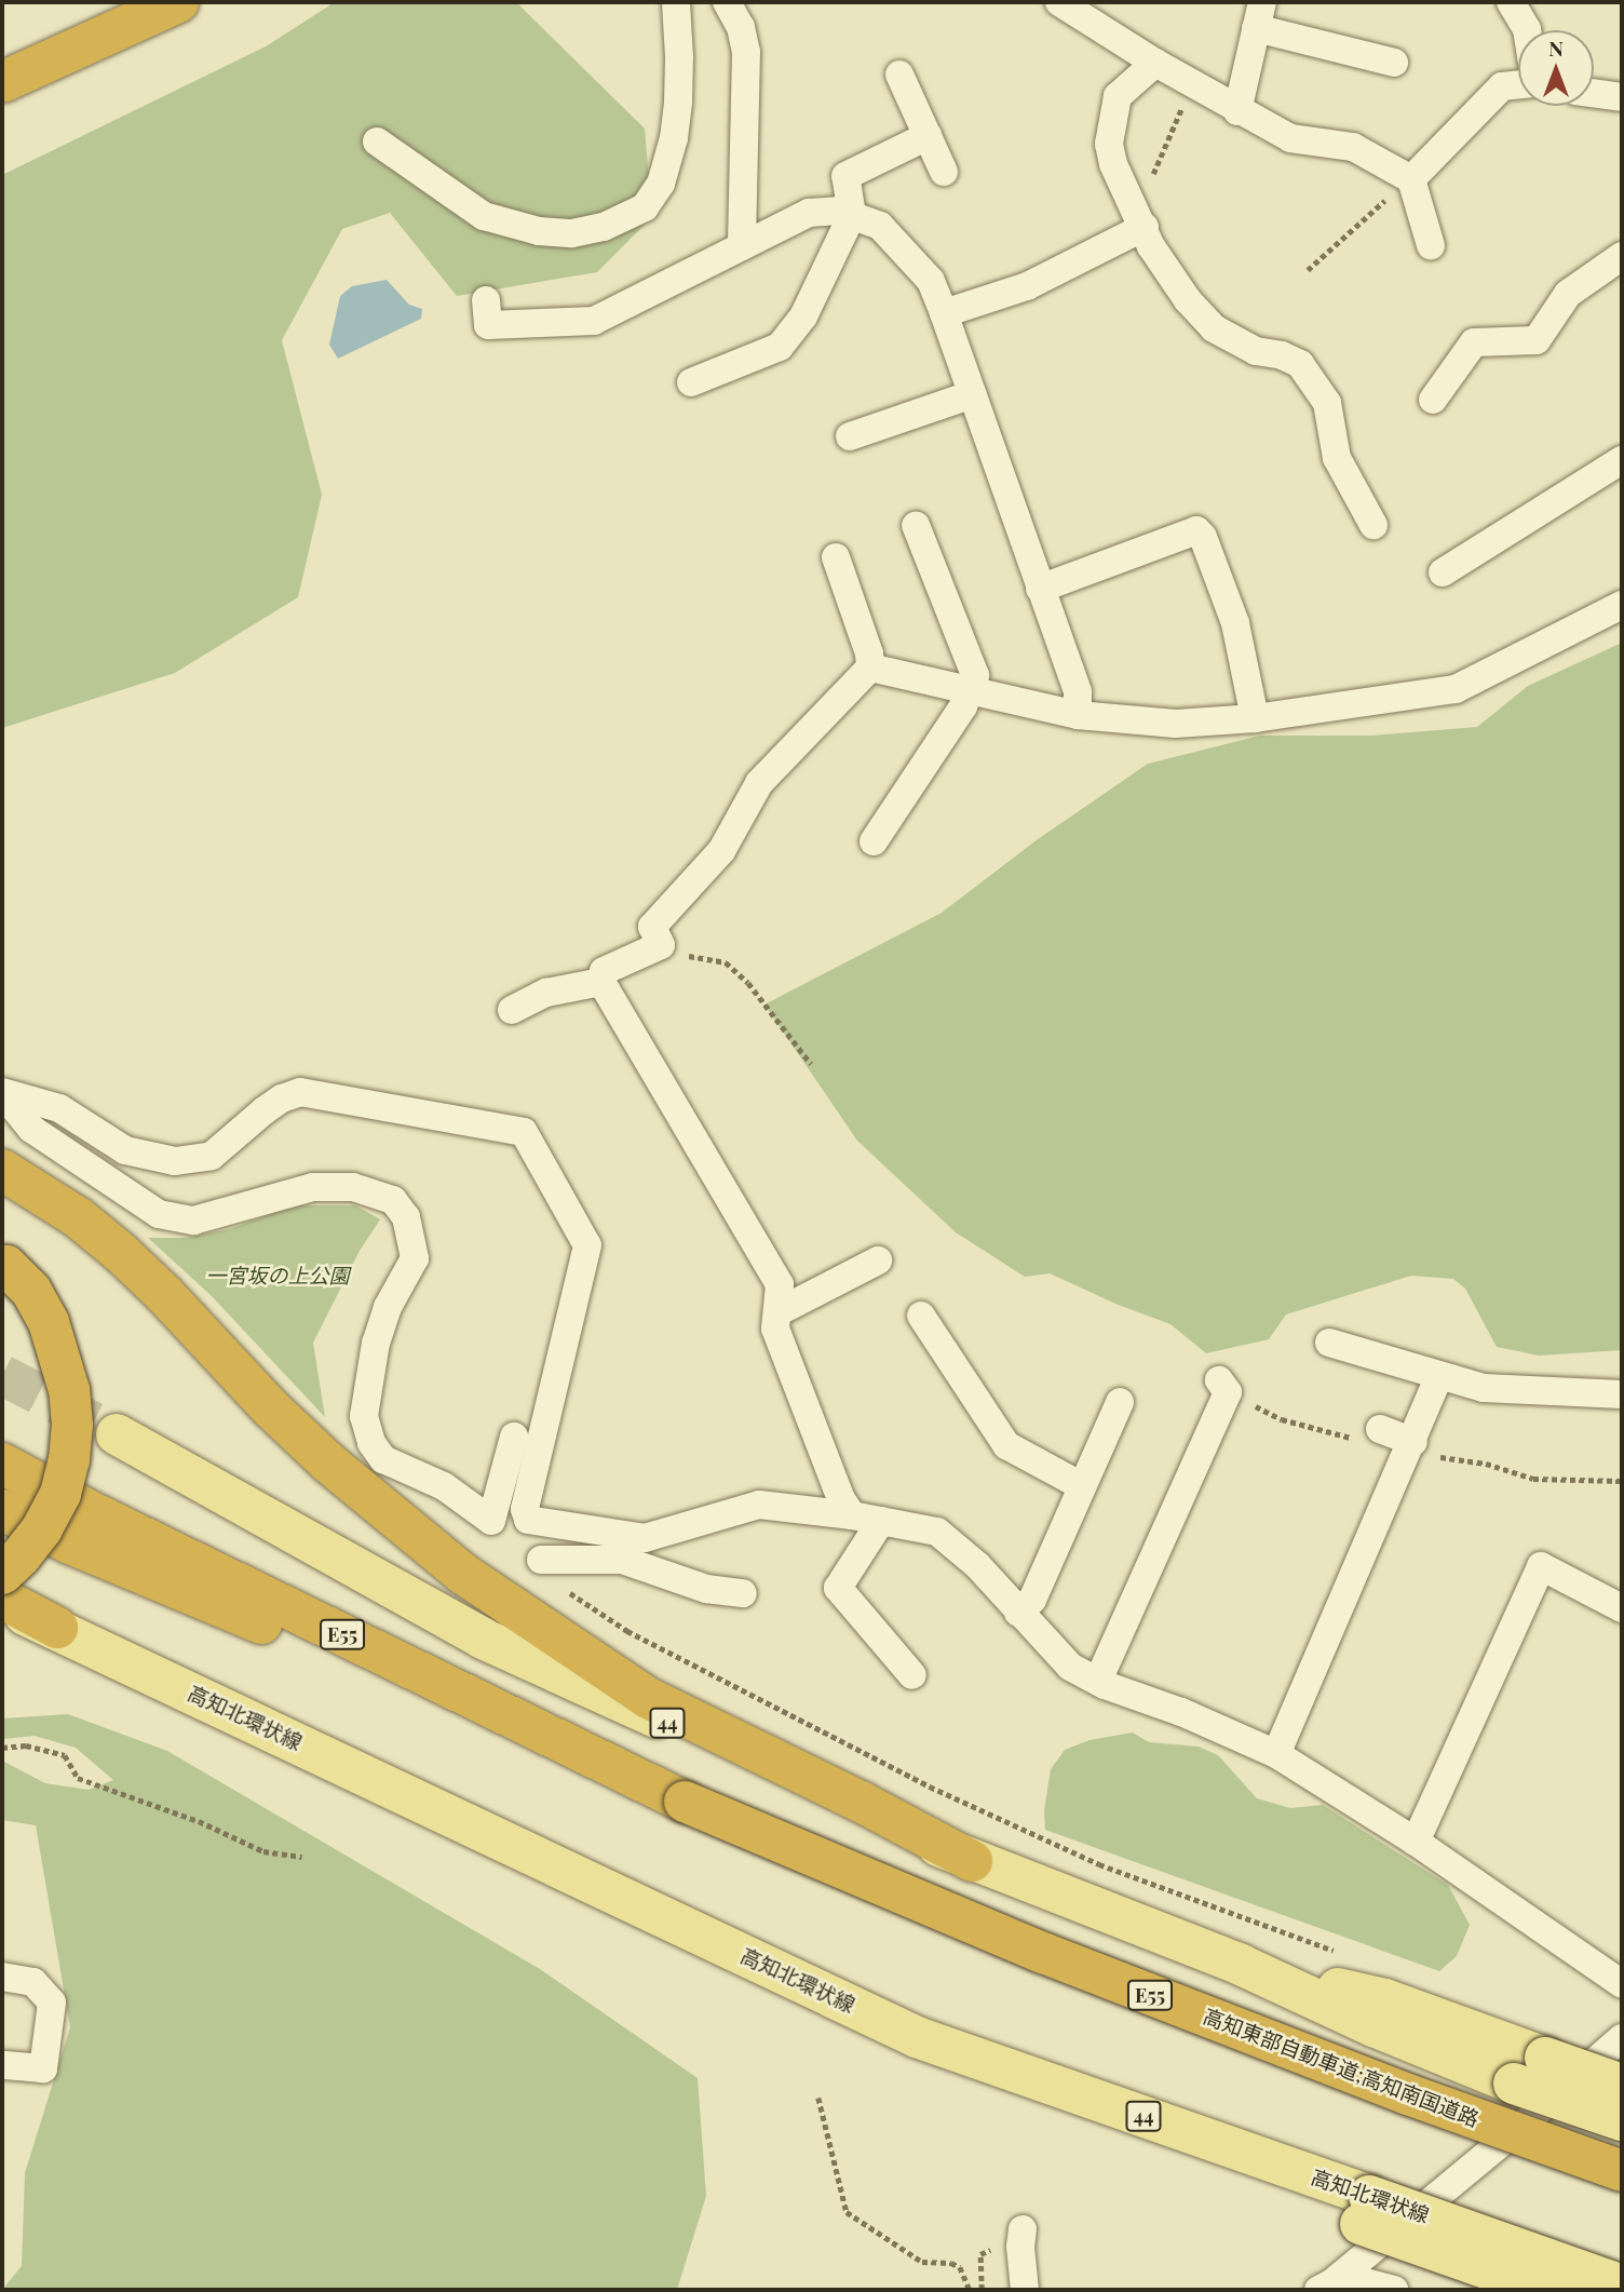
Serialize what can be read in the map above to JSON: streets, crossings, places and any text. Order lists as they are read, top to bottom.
{
  "streets": {
    "highway": ["E55", "高知東部自動車道;高知南国道路"],
    "main road": ["高知北環状線", "44"]
  },
  "crossings": [
    ["E55", "高知東部自動車道;高知南国道路"]
  ],
  "parks": ["一宮坂の上公園"],
  "north": "top"
}
